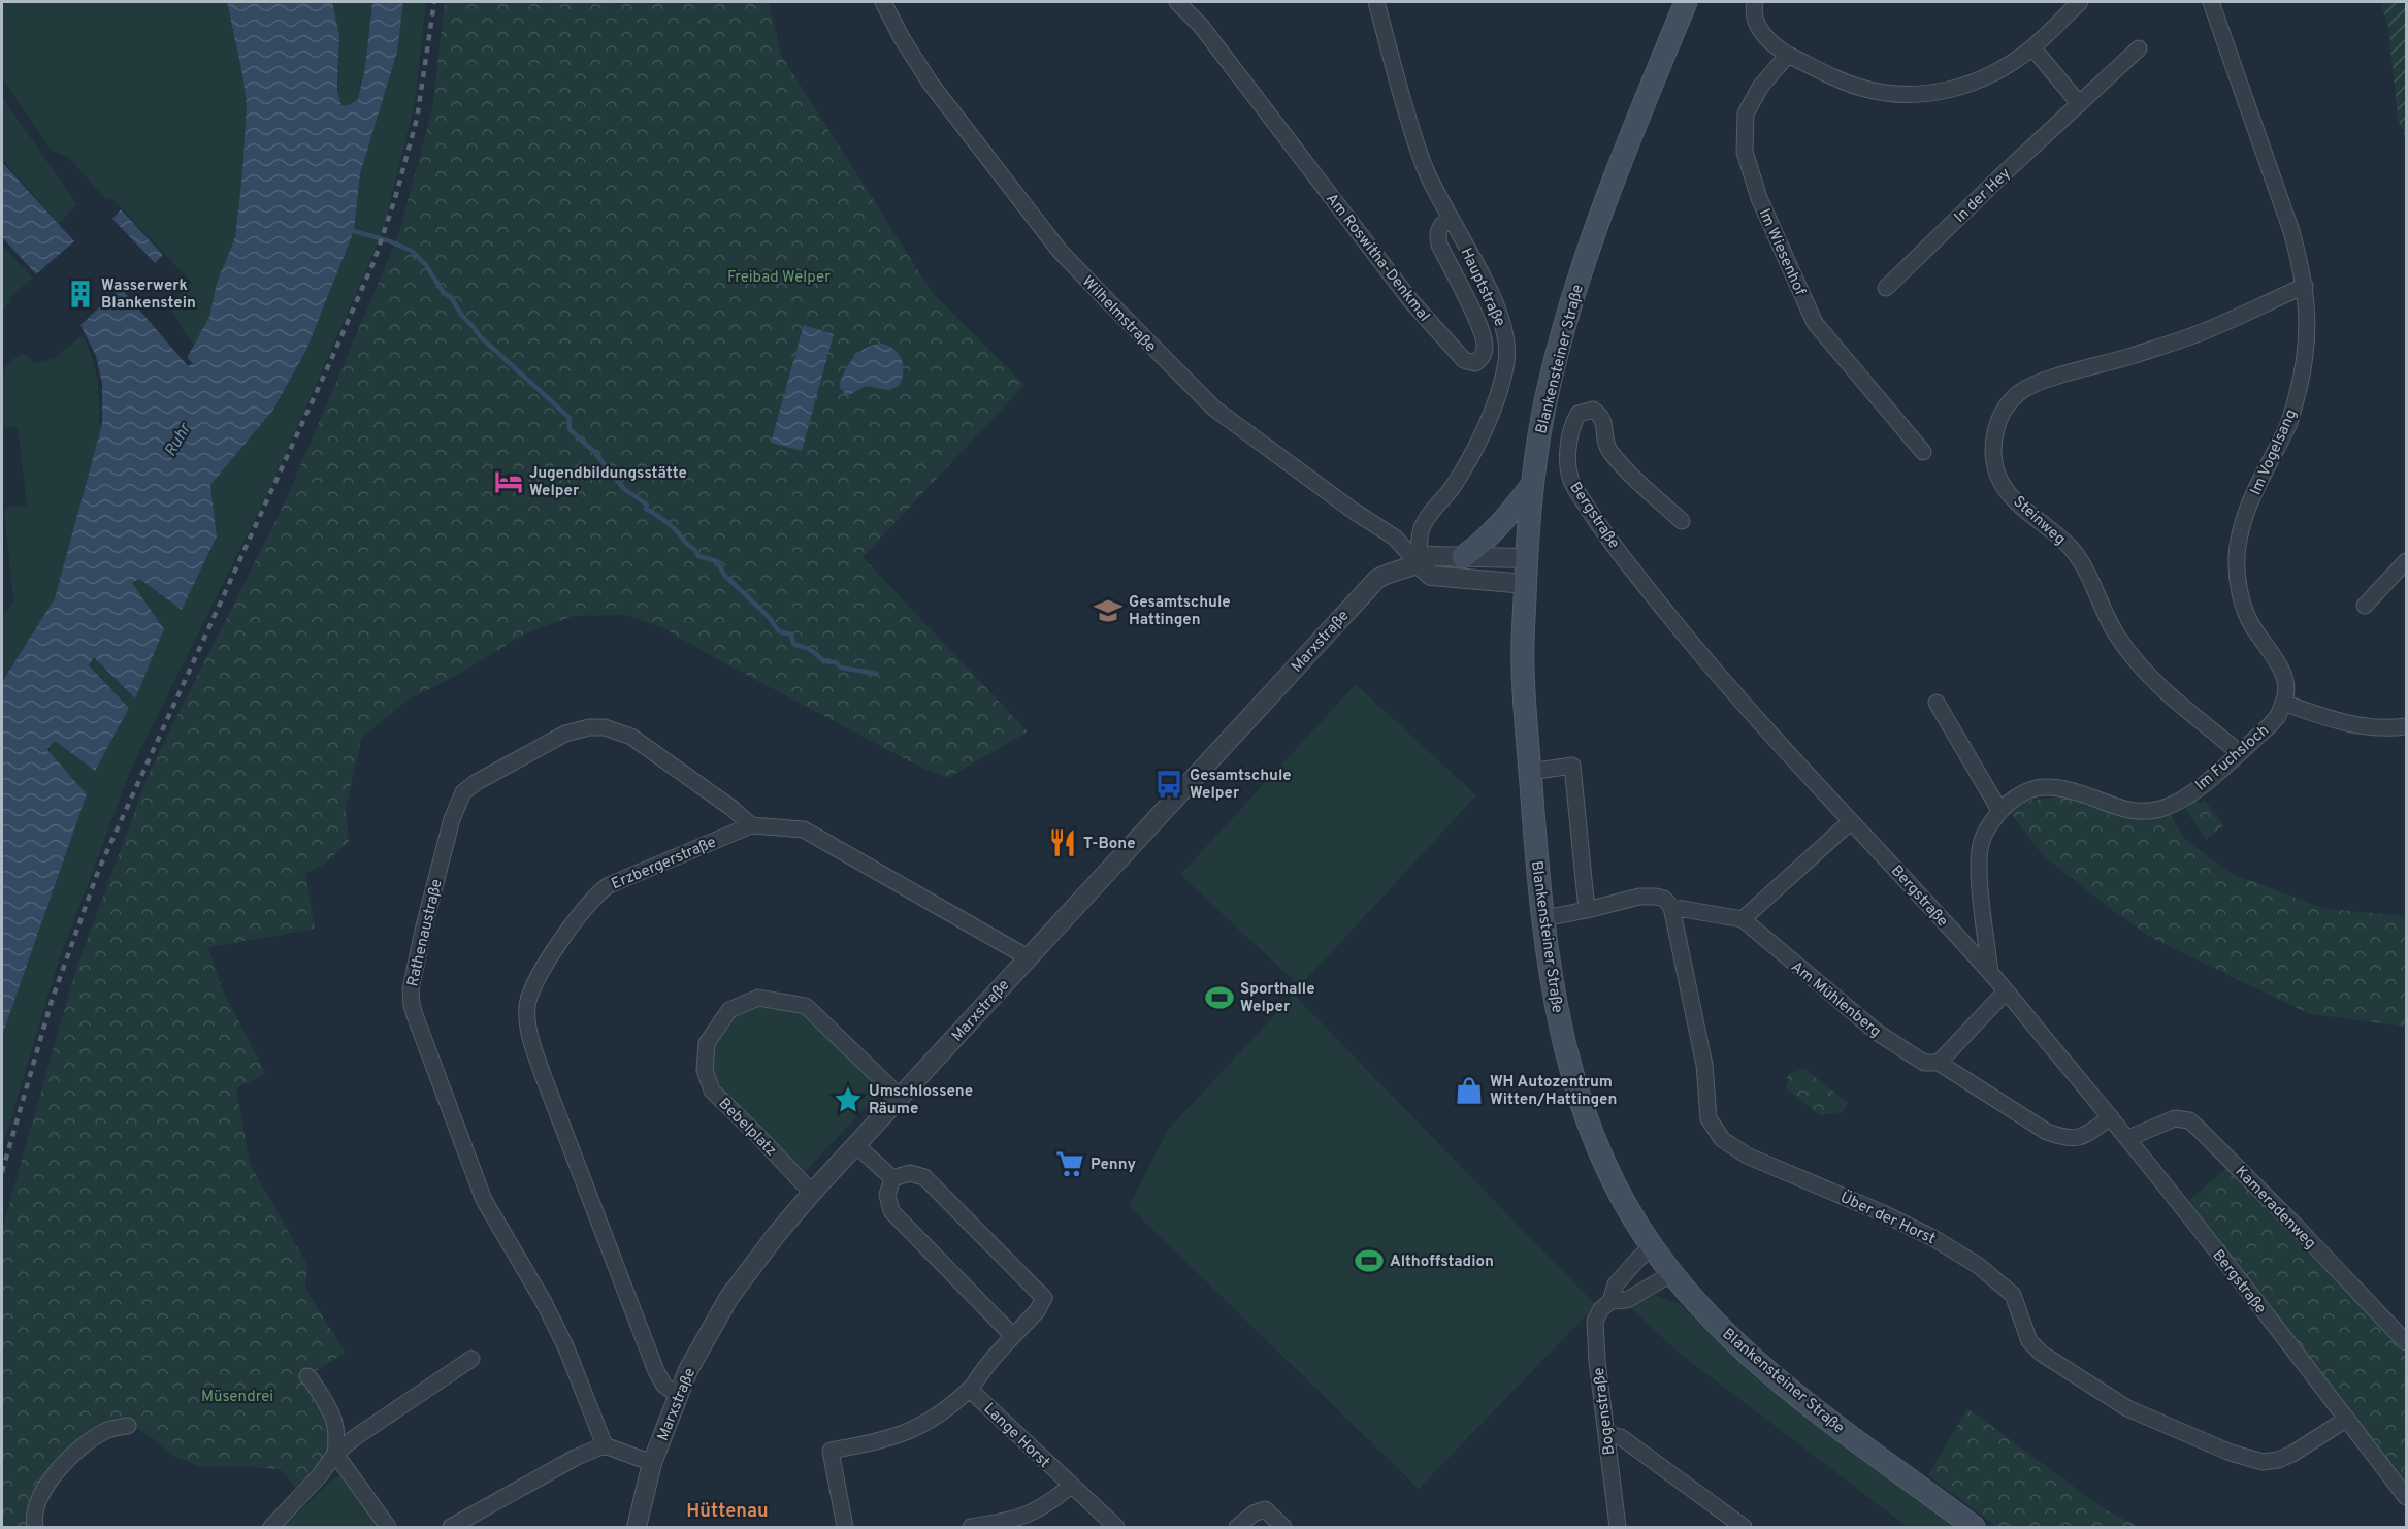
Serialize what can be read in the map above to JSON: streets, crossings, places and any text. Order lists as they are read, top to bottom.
{
  "streets": {
    "main road": ["Blankensteiner Straße"],
    "street": [
      "In der Hey",
      "Im Wiesenhof",
      "Am Roswitha-Denkmal",
      "Hauptstraße",
      "Wilhelmstraße",
      "Im Vogelsang",
      "Bergstraße",
      "Steinweg",
      "Marxstraße",
      "Im Fuchsloch",
      "Erzbergerstraße",
      "Rathenaustraße",
      "Am Mühlenberg",
      "Bebelplatz",
      "Kameradenweg",
      "Über der Horst",
      "Bogenstraße",
      "Lange Horst"
    ]
  },
  "crossings": [
    ["Am Roswitha-Denkmal", "Hauptstraße"],
    ["Hauptstraße", "Wilhelmstraße"],
    ["Hauptstraße", "Marxstraße"],
    ["Wilhelmstraße", "Marxstraße"],
    ["Blankensteiner Straße", "Marxstraße"],
    ["Blankensteiner Straße", "Bogenstraße"],
    ["Im Vogelsang", "Steinweg"],
    ["Im Vogelsang", "Im Fuchsloch"],
    ["Bergstraße", "Im Fuchsloch"],
    ["Bergstraße", "Am Mühlenberg"],
    ["Bergstraße", "Kameradenweg"],
    ["Bergstraße", "Über der Horst"],
    ["Steinweg", "Im Fuchsloch"],
    ["Marxstraße", "Erzbergerstraße"],
    ["Marxstraße", "Bebelplatz"],
    ["Erzbergerstraße", "Rathenaustraße"]
  ],
  "districts": ["Hüttenau"],
  "water": ["Ruhr"],
  "parks": ["Freibad Welper", "Müsendrei"],
  "places": {
    "building": ["Wasserwerk Blankenstein"],
    "hotel": ["Jugendbildungsstätte Welper"],
    "school or university": ["Gesamtschule Hattingen"],
    "bus stop": ["Gesamtschule Welper"],
    "restaurant": ["T-Bone"],
    "sports": ["Sporthalle Welper", "Althoffstadion"],
    "shop": ["WH Autozentrum Witten/Hattingen"],
    "place": ["Umschlossene Räume"],
    "supermarket": ["Penny"]
  }
}
